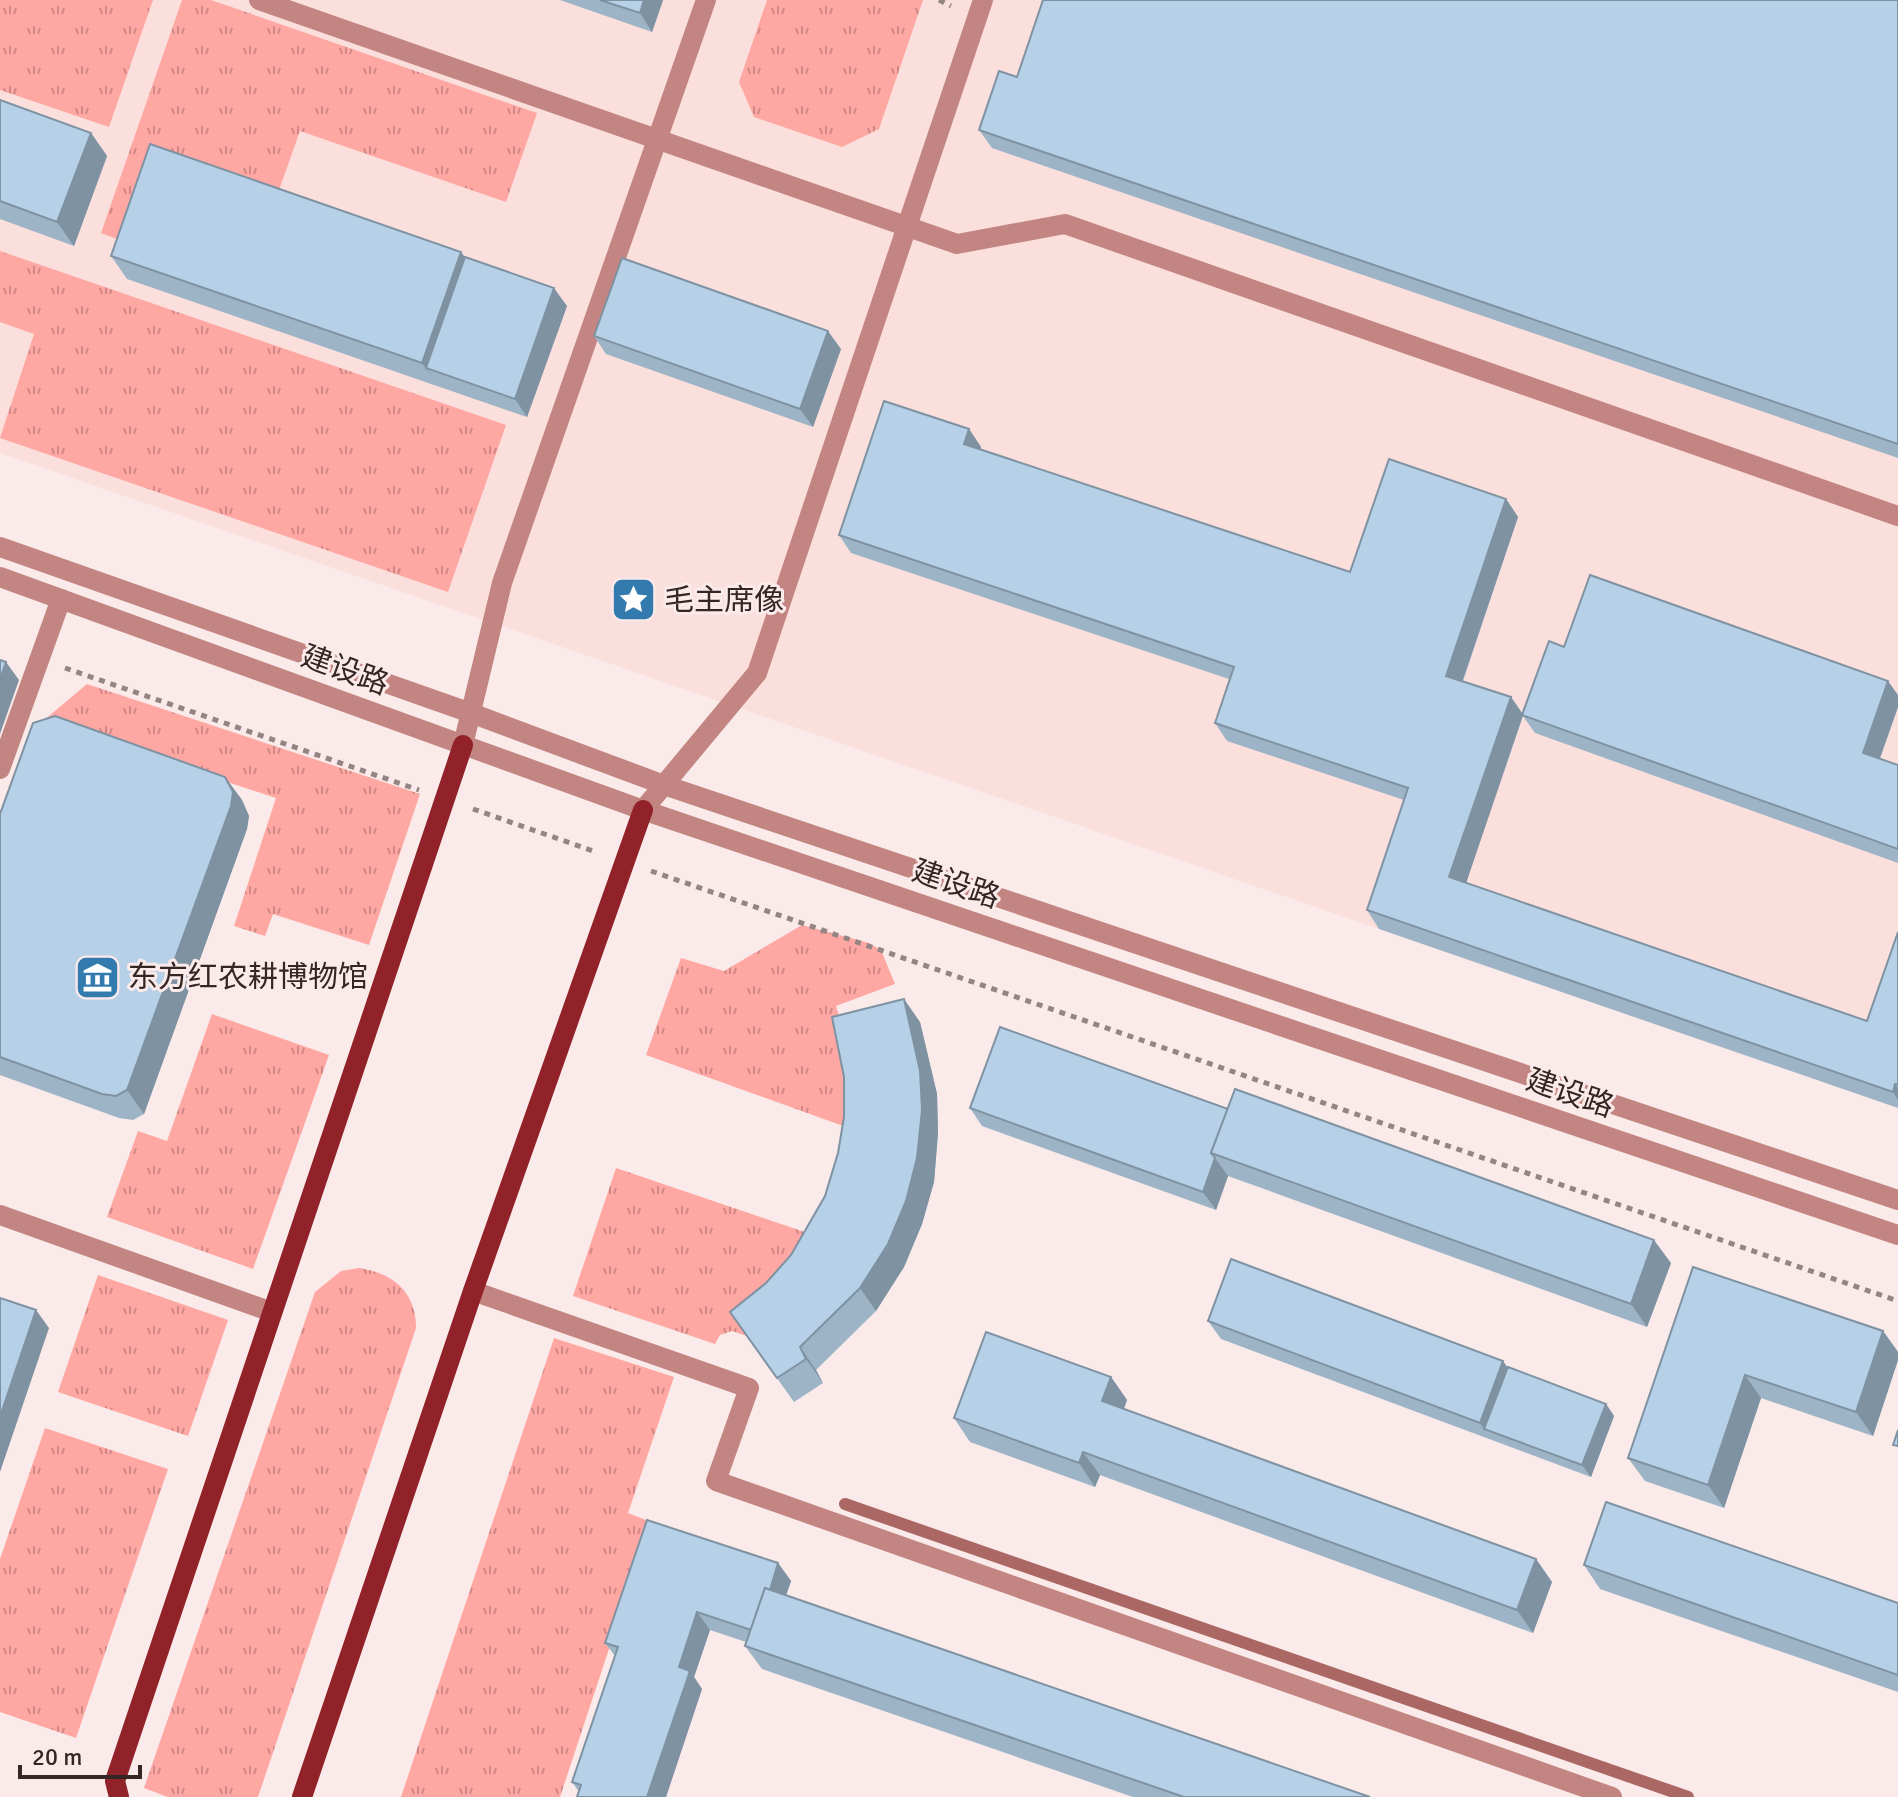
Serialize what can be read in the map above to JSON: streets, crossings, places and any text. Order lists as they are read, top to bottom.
{
  "streets": {
    "street": ["建设路"]
  },
  "places": {
    "place": ["毛主席像"],
    "museum": ["东方红农耕博物馆"]
  },
  "scale_bar": "20 m"
}
